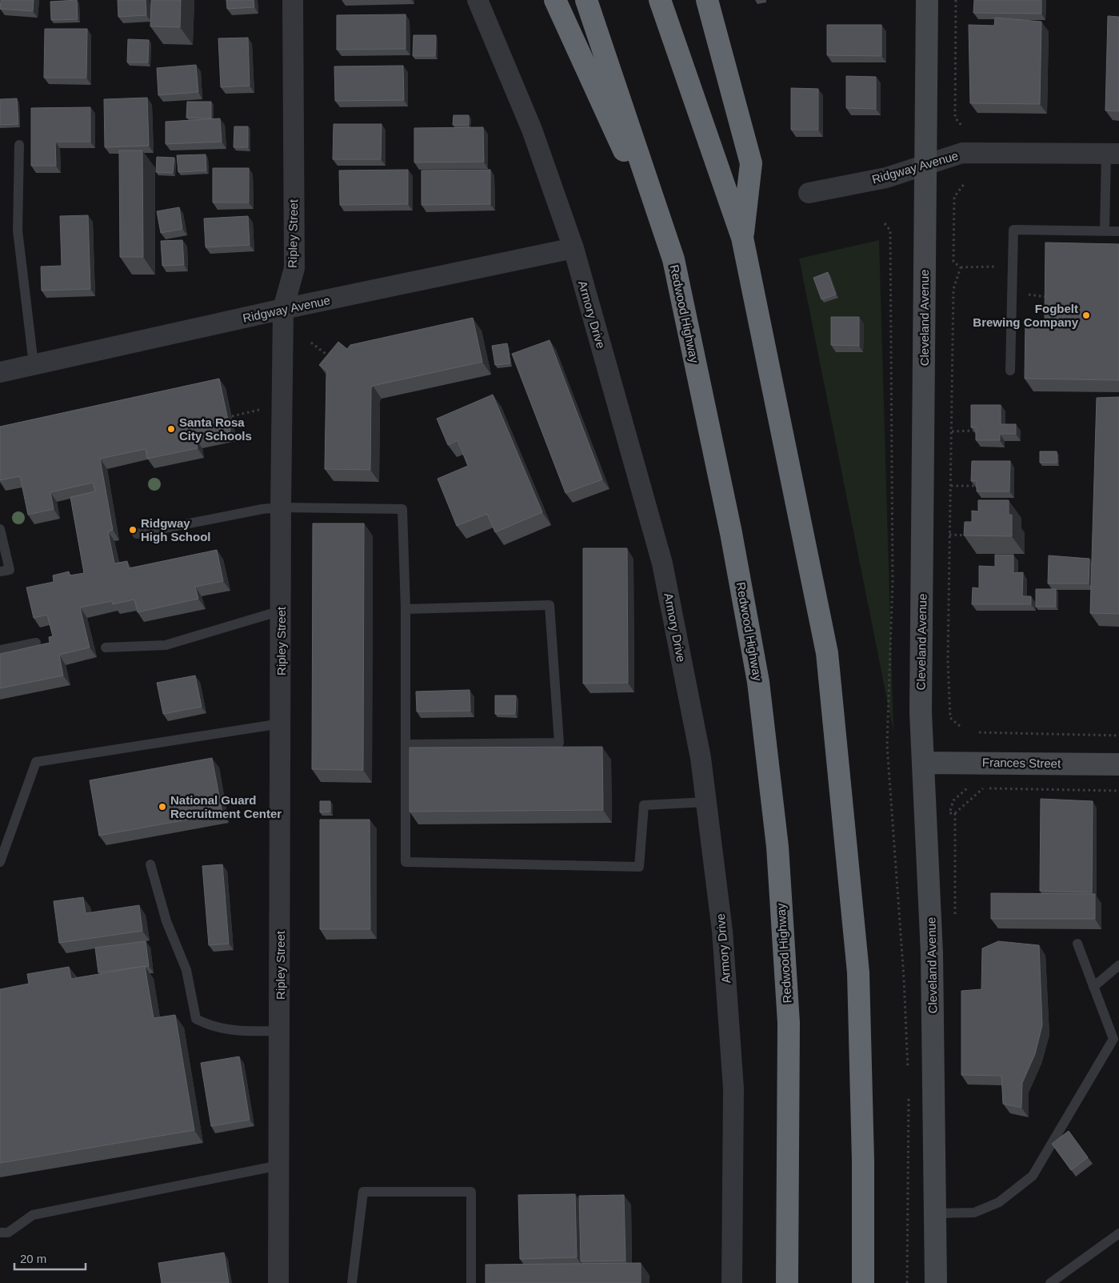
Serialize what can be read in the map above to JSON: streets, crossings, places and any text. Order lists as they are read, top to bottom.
{
  "streets": {
    "highway": ["Redwood Highway"],
    "street": [
      "Ridgway Avenue",
      "Ripley Street",
      "Armory Drive",
      "Cleveland Avenue",
      "Frances Street"
    ]
  },
  "crossings": [
    ["Ridgway Avenue", "Ripley Street"],
    ["Ridgway Avenue", "Armory Drive"],
    ["Ridgway Avenue", "Cleveland Avenue"],
    ["Cleveland Avenue", "Frances Street"]
  ],
  "places": [
    "Fogbelt Brewing Company",
    "Santa Rosa City Schools",
    "Ridgway High School",
    "National Guard Recruitment Center"
  ],
  "scale_bar": "20 m"
}
